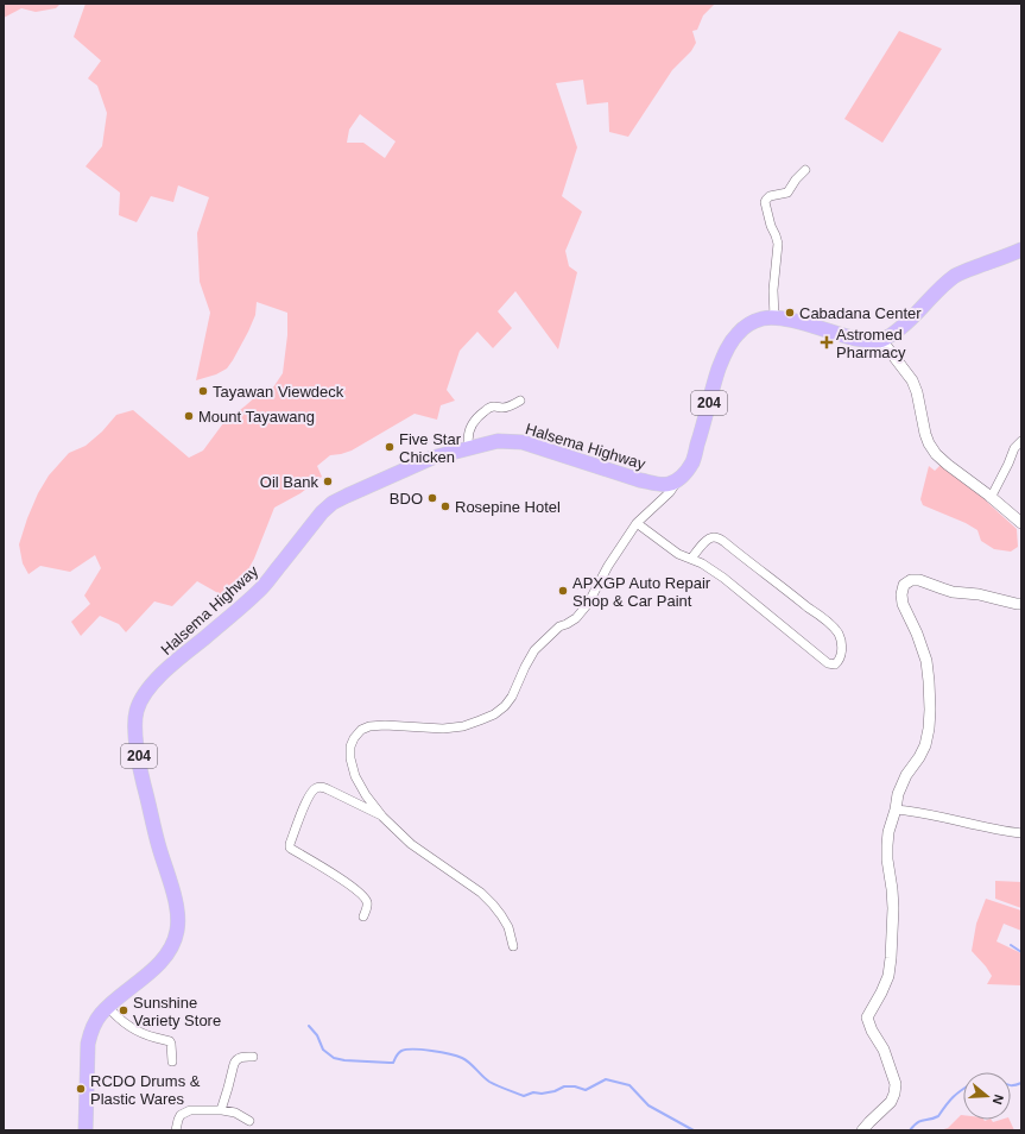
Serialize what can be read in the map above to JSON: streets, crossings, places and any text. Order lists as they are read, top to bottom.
{
  "streets": {
    "highway": ["204", "Halsema Highway"]
  },
  "crossings": [
    ["204", "Halsema Highway"]
  ],
  "places": {
    "other": [
      "Cabadana Center",
      "Tayawan Viewdeck",
      "Mount Tayawang",
      "Five Star Chicken",
      "Oil Bank",
      "BDO",
      "Rosepine Hotel",
      "APXGP Auto Repair Shop & Car Paint",
      "Sunshine Variety Store",
      "RCDO Drums & Plastic Wares"
    ],
    "health": ["Astromed Pharmacy"]
  },
  "north": "right"
}
